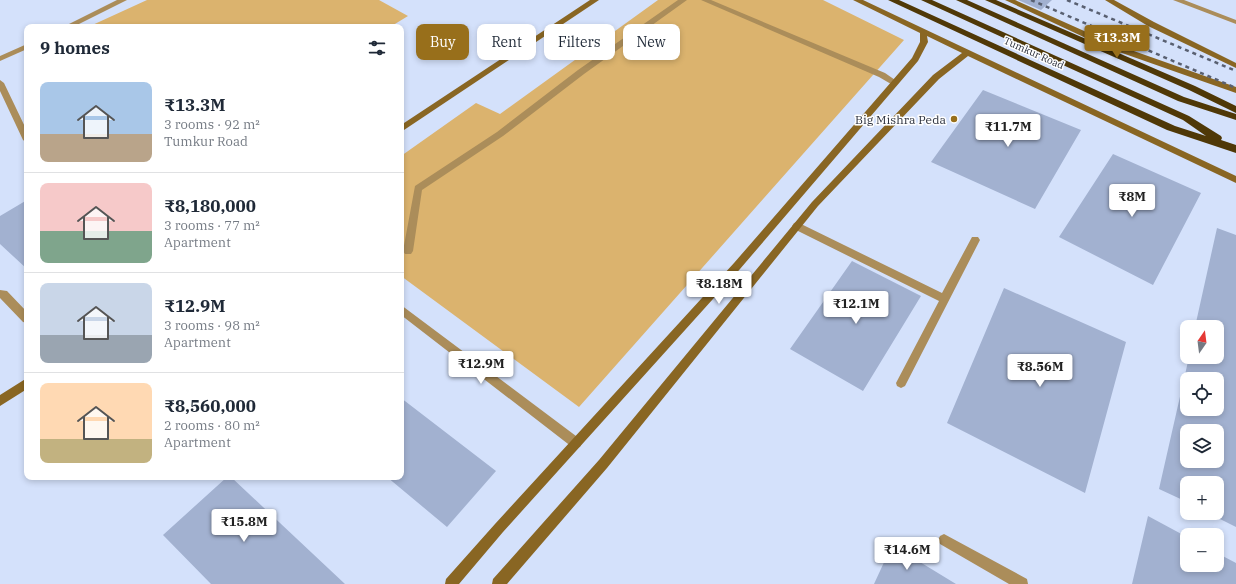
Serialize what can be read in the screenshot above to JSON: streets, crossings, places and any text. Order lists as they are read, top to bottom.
{
  "streets": {
    "highway": ["Tumkur Road"]
  },
  "places": ["Big Mishra Peda"],
  "north": "top",
  "page": {
    "chip": [
      "Buy",
      "Rent",
      "Filters",
      "New"
    ],
    "heading": "9 homes",
    "price": [
      "₹13.3M",
      "₹11.7M",
      "₹8M",
      "₹8.18M",
      "₹12.1M",
      "₹12.9M",
      "₹8.56M",
      "₹15.8M",
      "₹14.6M"
    ],
    "list": [
      {
        "name": "₹13.3M",
        "note": "3 rooms · 92 m² · Tumkur Road"
      },
      {
        "name": "₹8,180,000",
        "note": "3 rooms · 77 m² · Apartment"
      },
      {
        "name": "₹12.9M",
        "note": "3 rooms · 98 m² · Apartment"
      },
      {
        "name": "₹8,560,000",
        "note": "2 rooms · 80 m² · Apartment"
      }
    ],
    "map_buttons": ["+", "−"]
  }
}
